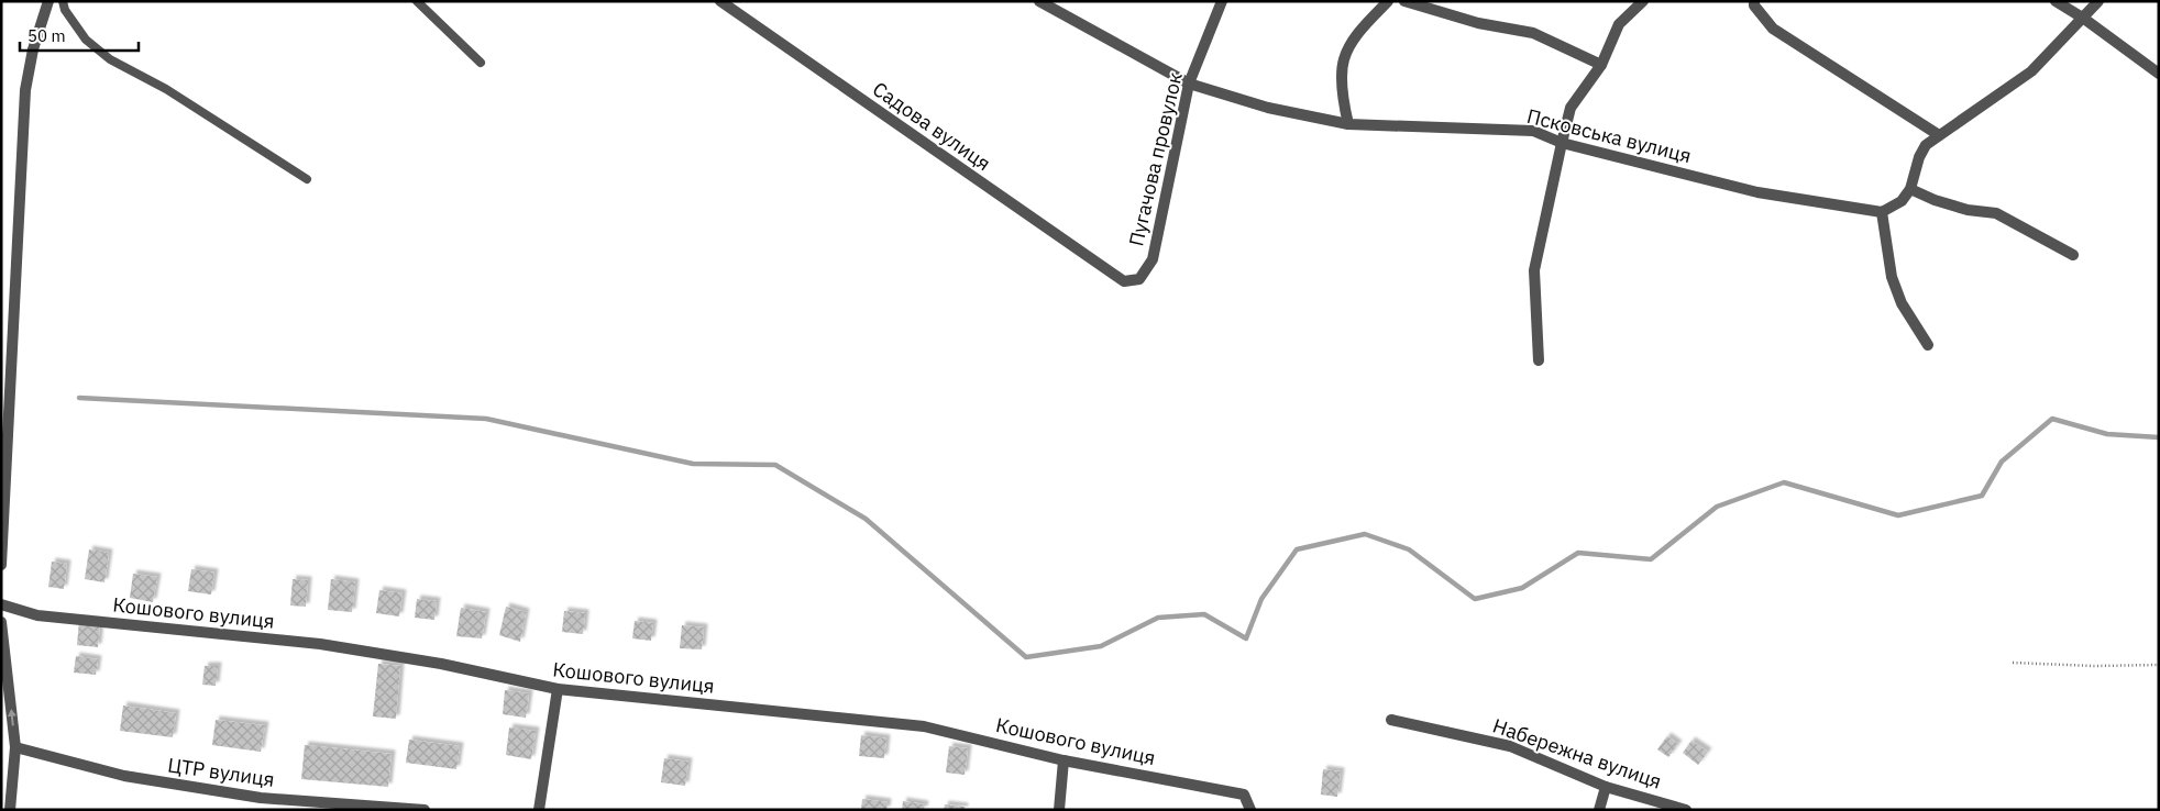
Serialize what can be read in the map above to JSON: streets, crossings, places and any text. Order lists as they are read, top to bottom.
{
  "streets": {
    "street": [
      "Садова вулиця",
      "Псковська вулиця",
      "Пугачова провулок",
      "Кошового вулиця",
      "Набережна вулиця",
      "ЦТР вулиця"
    ]
  },
  "crossings": [
    ["Садова вулиця", "Пугачова провулок"],
    ["Псковська вулиця", "Пугачова провулок"]
  ],
  "scale_bar": "50 m"
}
